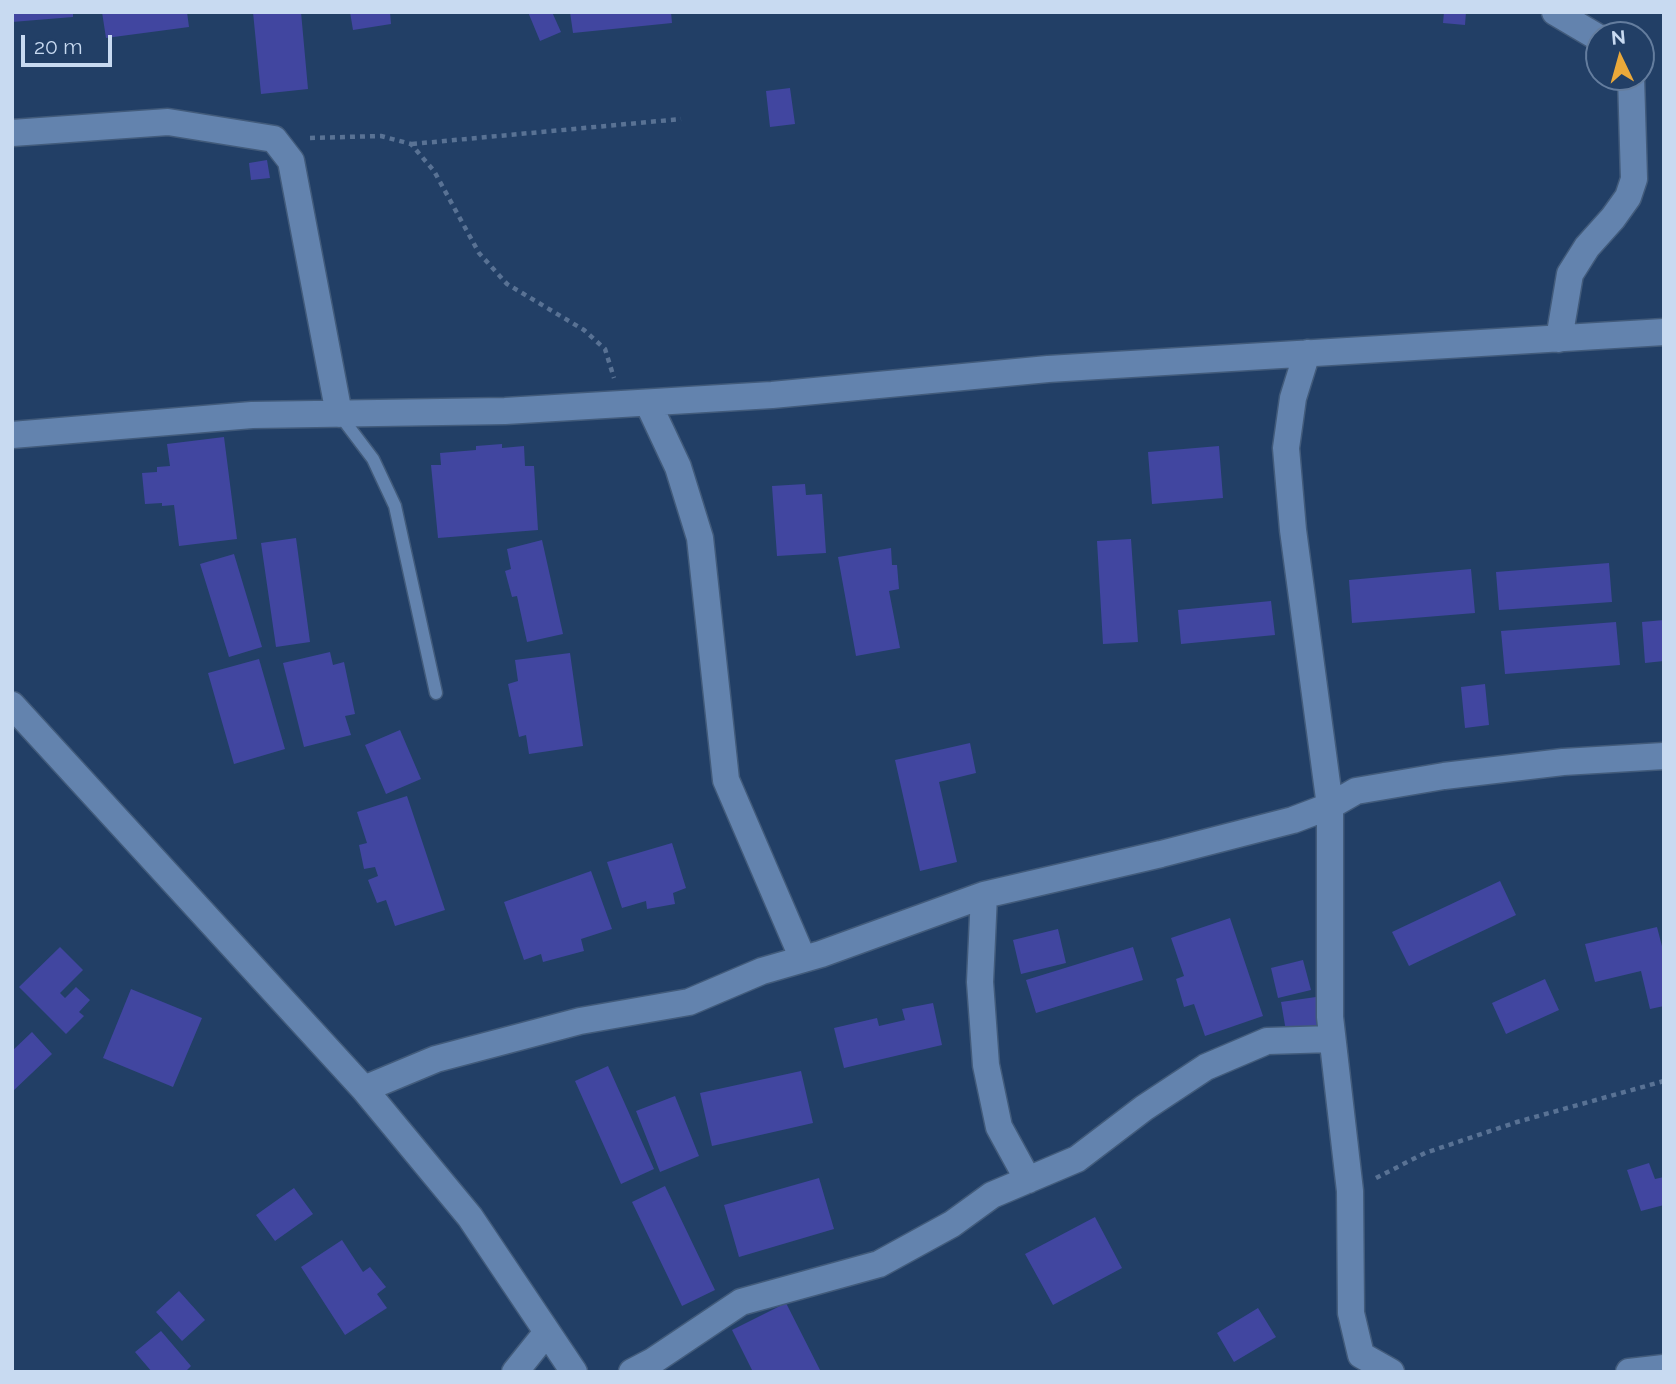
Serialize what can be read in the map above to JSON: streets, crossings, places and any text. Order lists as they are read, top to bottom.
{
  "scale_bar": "20 m",
  "north": "top"
}
